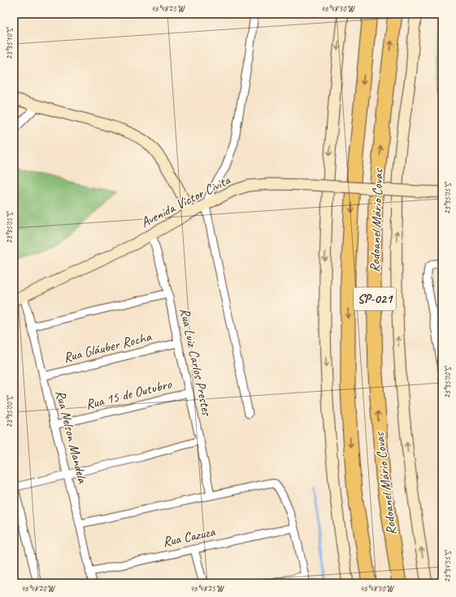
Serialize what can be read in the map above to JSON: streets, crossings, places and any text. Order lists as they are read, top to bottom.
{
  "streets": {
    "highway": ["Rodoanel Mário Covas", "SP-021"],
    "main road": ["Avenida Victor Civita"],
    "street": [
      "Rua Gláuber Rocha",
      "Rua Luiz Carlos Prestes",
      "Rua 15 de Outubro",
      "Rua Nelson Mandela",
      "Rua Cazuza"
    ]
  },
  "crossings": [
    ["Avenida Victor Civita", "Rua Luiz Carlos Prestes"],
    ["Avenida Victor Civita", "Rua Nelson Mandela"],
    ["Rua Gláuber Rocha", "Rua Luiz Carlos Prestes"],
    ["Rua Gláuber Rocha", "Rua Nelson Mandela"],
    ["Rua Luiz Carlos Prestes", "Rua 15 de Outubro"],
    ["Rua 15 de Outubro", "Rua Nelson Mandela"],
    ["Rua Nelson Mandela", "Rua Cazuza"]
  ],
  "coordinates": [
    "46°48'25\"W",
    "46°48'30\"W",
    "23°35'10\"S",
    "23°35'05\"S",
    "23°35'00\"S",
    "23°34'55\"S",
    "46°48'20\"W"
  ]
}
